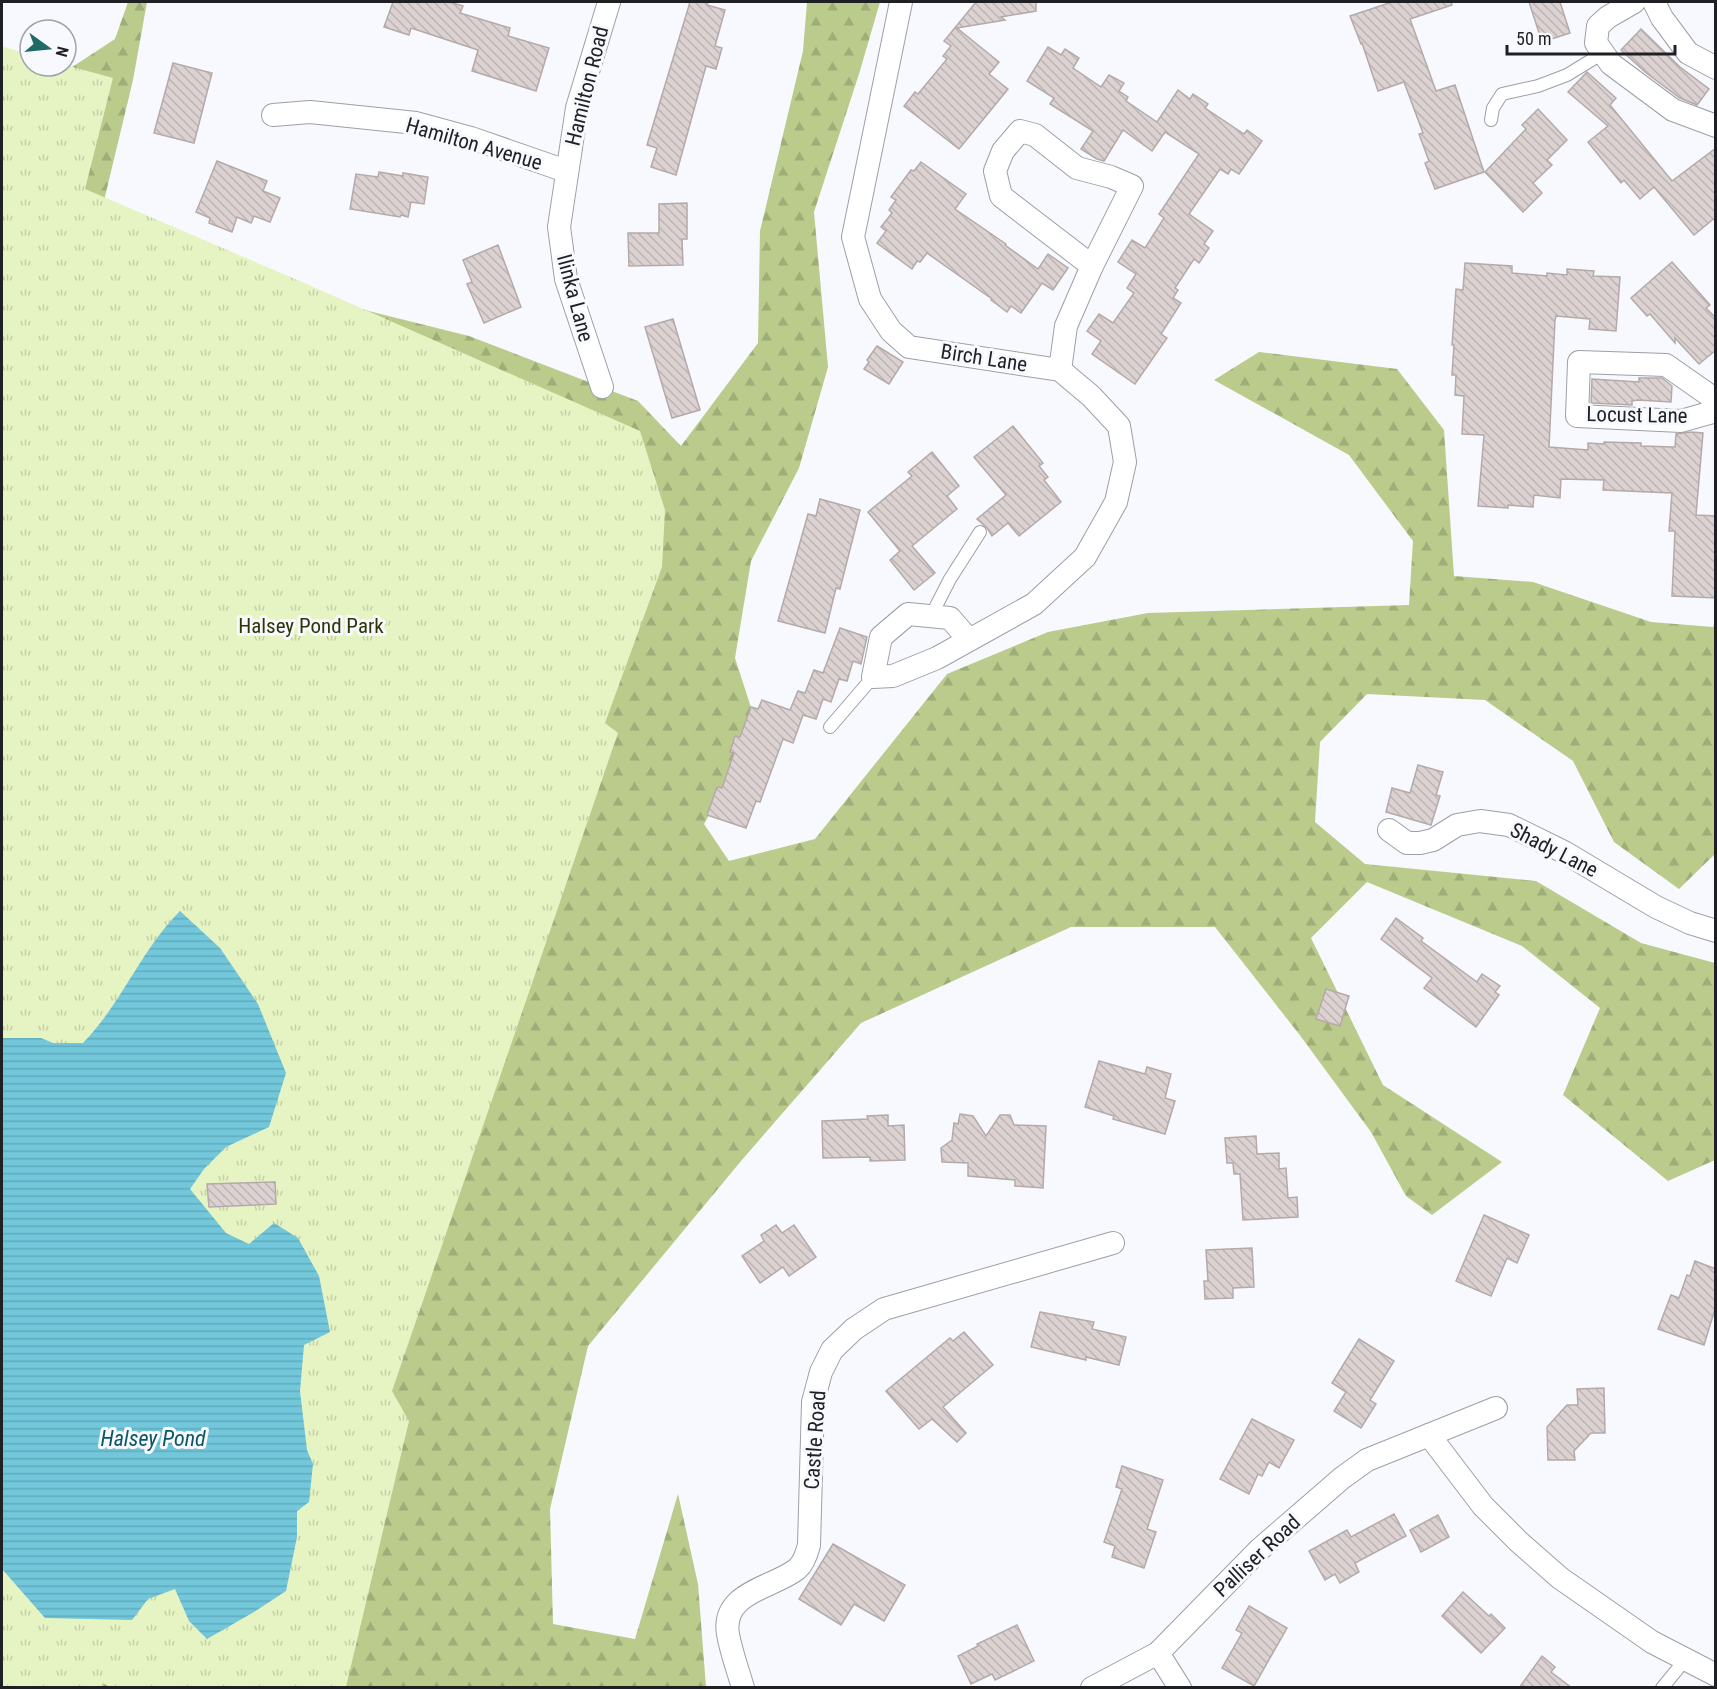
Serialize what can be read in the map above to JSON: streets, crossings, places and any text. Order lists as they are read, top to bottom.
{
  "streets": {
    "street": [
      "Hamilton Road",
      "Hamilton Avenue",
      "Ilinka Lane",
      "Birch Lane",
      "Locust Lane",
      "Shady Lane",
      "Castle Road",
      "Palliser Road"
    ]
  },
  "crossings": [
    ["Hamilton Road", "Hamilton Avenue"],
    ["Hamilton Road", "Ilinka Lane"],
    ["Hamilton Avenue", "Ilinka Lane"]
  ],
  "water": ["Halsey Pond"],
  "parks": ["Halsey Pond Park"],
  "scale_bar": "50 m",
  "north": "right"
}
